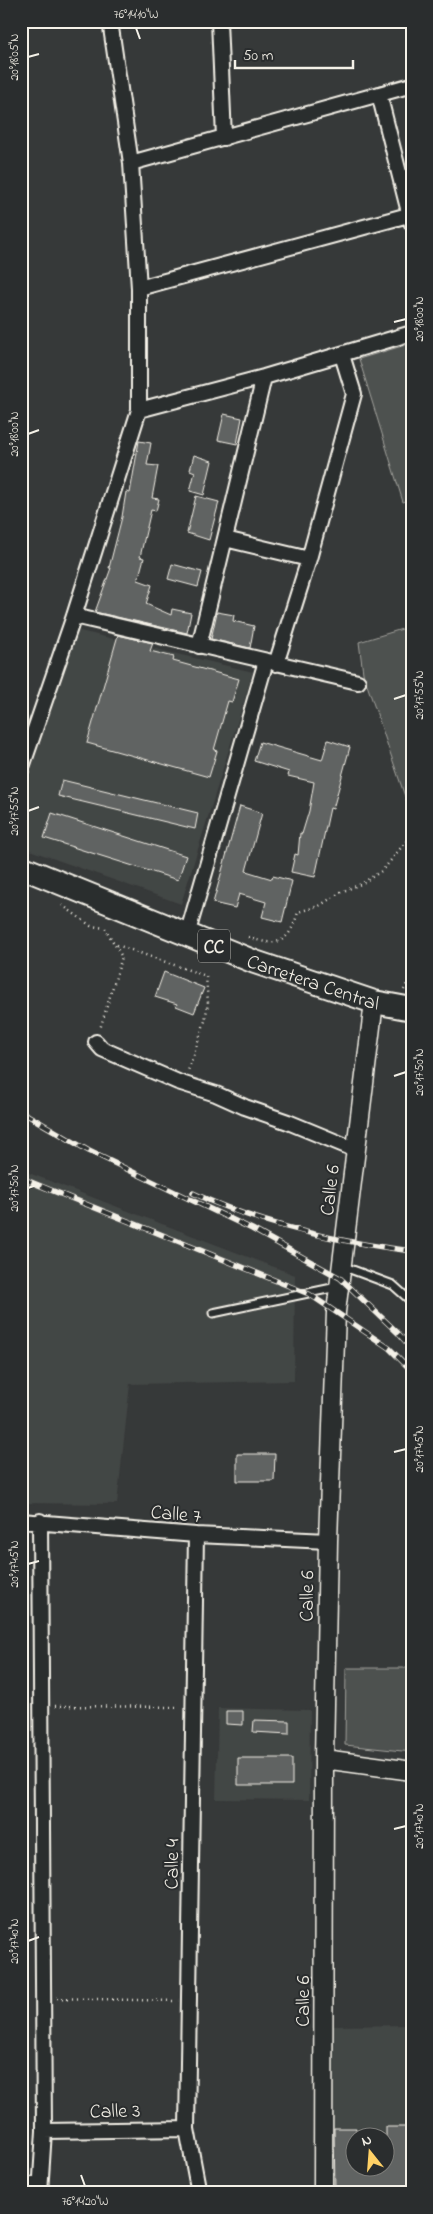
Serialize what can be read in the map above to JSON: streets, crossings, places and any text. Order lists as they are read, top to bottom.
{
  "streets": {
    "highway": ["CC", "Carretera Central"],
    "street": [
      "Calle 6",
      "Calle 7",
      "Calle 4",
      "Calle 3"
    ]
  },
  "crossings": [
    ["Carretera Central", "Calle 6"],
    ["Calle 6", "Calle 7"],
    ["Calle 7", "Calle 4"],
    ["Calle 4", "Calle 3"]
  ],
  "scale_bar": "50 m",
  "north": "top",
  "coordinates": [
    "76°14'10\"W",
    "20°18'05\"N",
    "20°18'00\"N",
    "20°17'55\"N",
    "20°17'50\"N",
    "20°17'45\"N",
    "20°17'40\"N",
    "76°14'20\"W"
  ]
}
